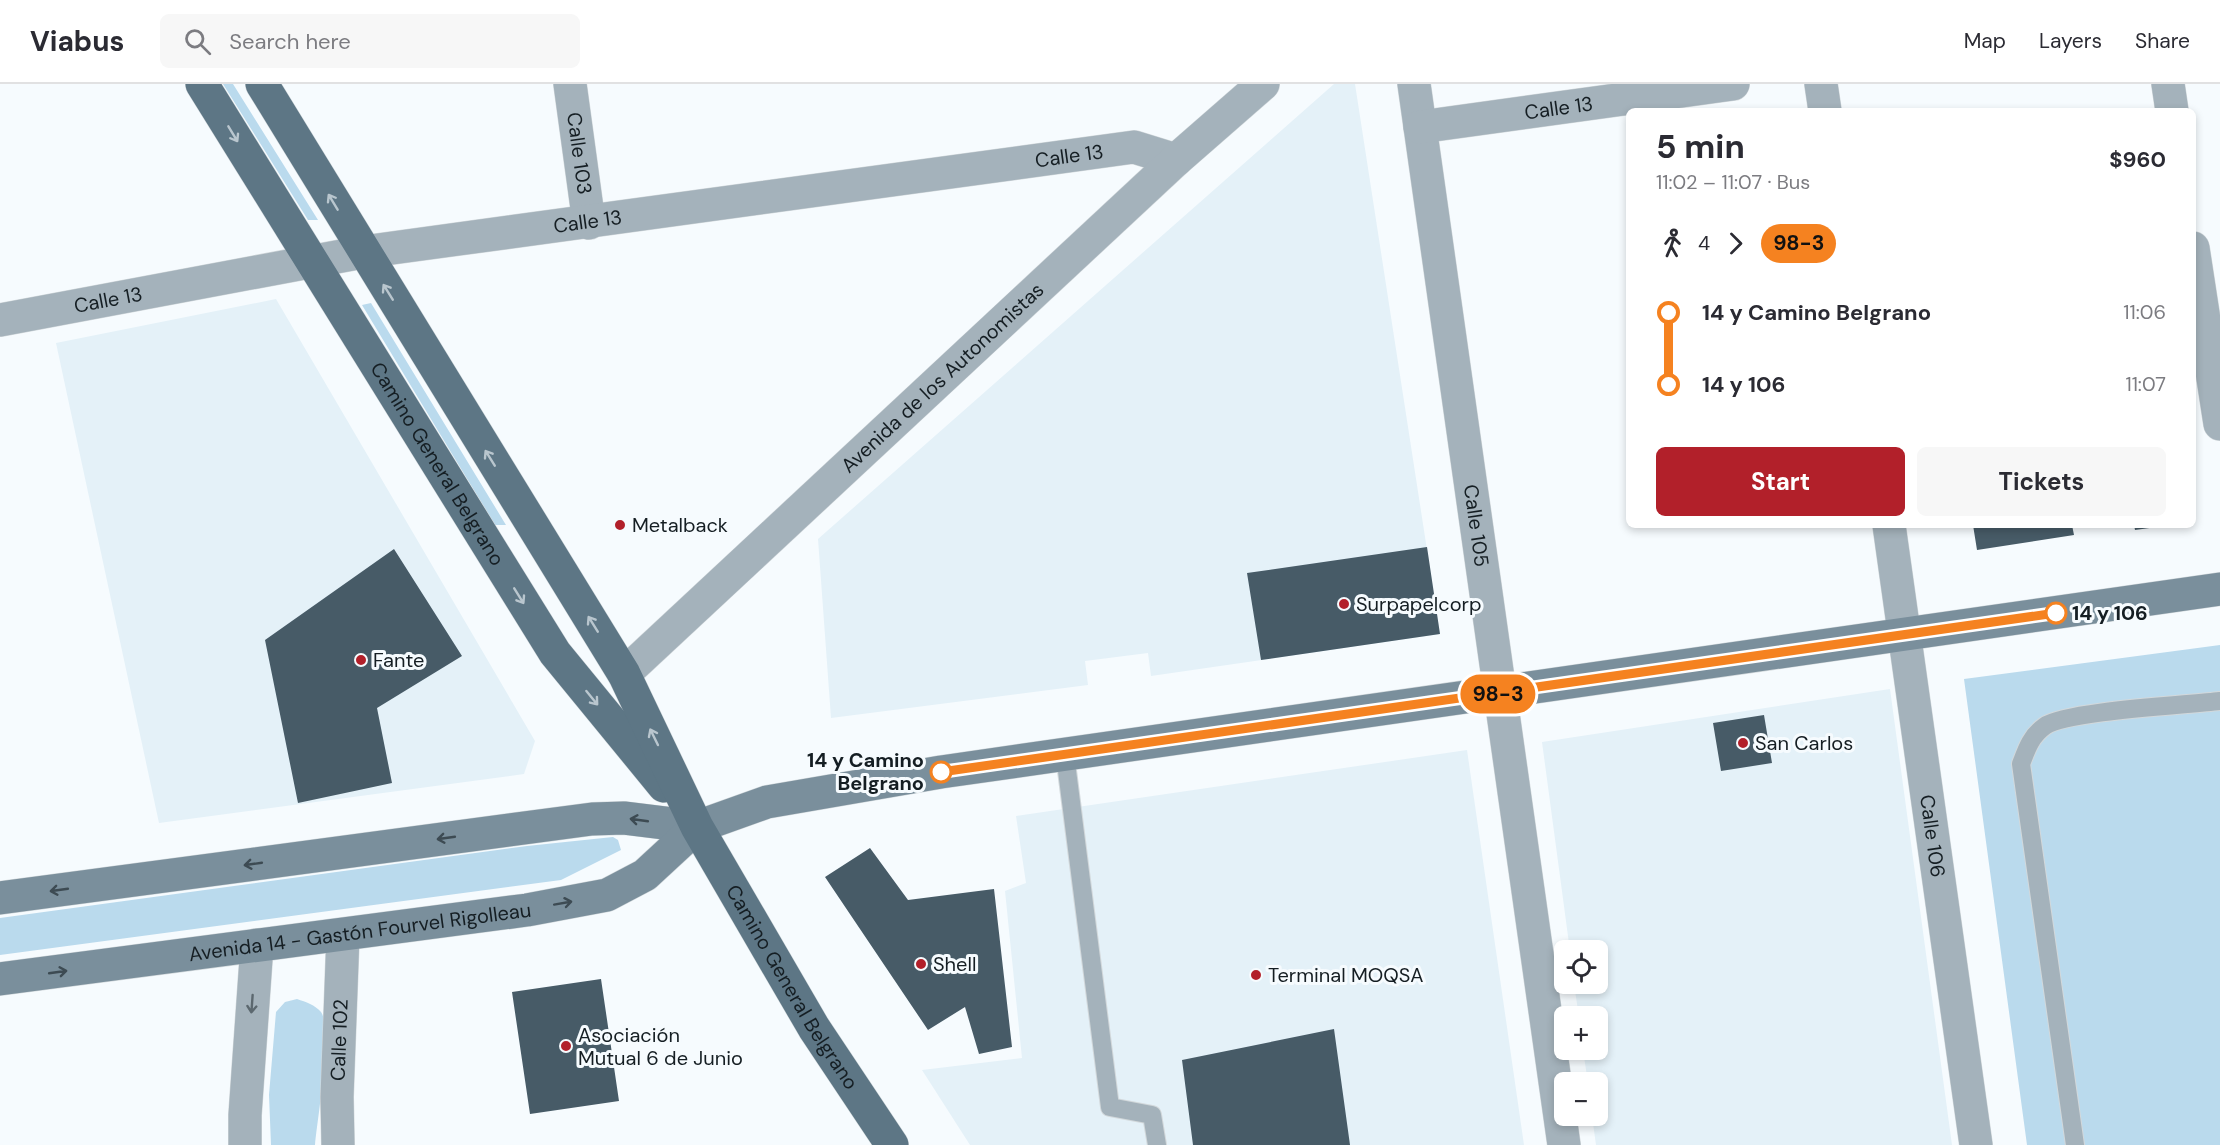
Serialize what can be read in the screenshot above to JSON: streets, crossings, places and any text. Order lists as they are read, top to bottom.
{
  "streets": {
    "main road": ["Camino General Belgrano", "Avenida 14 - Gastón Fourvel Rigolleau"],
    "street": [
      "Calle 13",
      "Calle 103",
      "Avenida de los Autonomistas",
      "Calle 105",
      "Calle 106",
      "Calle 102"
    ]
  },
  "crossings": [
    ["Calle 13", "Calle 103"],
    ["Calle 13", "Avenida de los Autonomistas"],
    ["Calle 13", "Camino General Belgrano"],
    ["Calle 13", "Calle 105"],
    ["Avenida de los Autonomistas", "Camino General Belgrano"],
    ["Camino General Belgrano", "Avenida 14 - Gastón Fourvel Rigolleau"],
    ["Calle 105", "Avenida 14 - Gastón Fourvel Rigolleau"],
    ["Calle 106", "Avenida 14 - Gastón Fourvel Rigolleau"],
    ["Avenida 14 - Gastón Fourvel Rigolleau", "Calle 102"]
  ],
  "places": [
    "Metalback",
    "Surpapelcorp",
    "14 y 106",
    "Fante",
    "San Carlos",
    "14 y Camino Belgrano",
    "Shell",
    "Terminal MOQSA",
    "Asociación Mutual 6 de Junio"
  ],
  "lines": ["bus line 98-3"],
  "page": {
    "header": "Viabus",
    "search": "Search here",
    "nav": ["Map", "Layers", "Share"],
    "on_map": "98-3",
    "heading": ["5 min", "11:02 – 11:07 · Bus", "$960"],
    "legs": ["4", "98-3"],
    "list": [
      {
        "name": "14 y Camino Belgrano",
        "value": "11:06"
      },
      {
        "name": "14 y 106",
        "value": "11:07"
      }
    ],
    "buttons": ["Start", "Tickets"],
    "map_buttons": ["+", "−"]
  }
}
